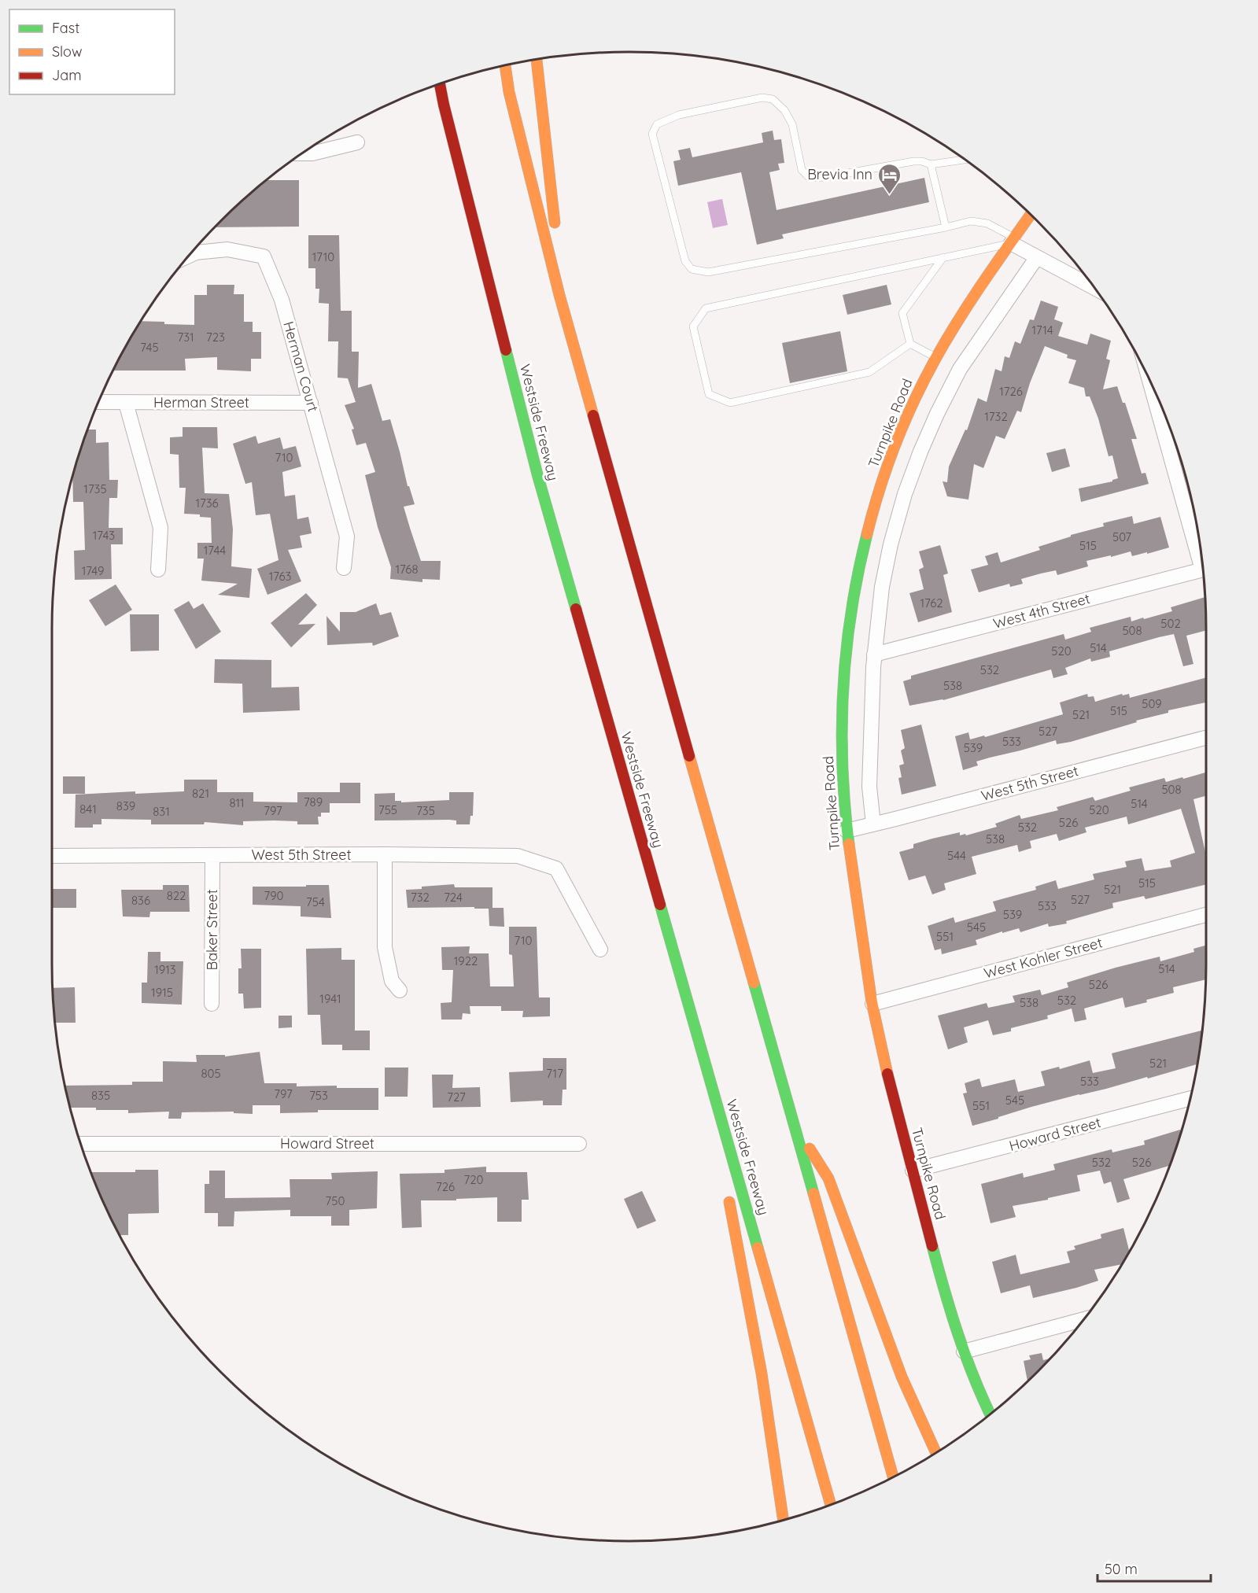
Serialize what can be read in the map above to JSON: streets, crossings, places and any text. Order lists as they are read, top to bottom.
{
  "streets": {
    "main road": ["Westside Freeway", "Turnpike Road"],
    "street": [
      "Herman Court",
      "Herman Street",
      "West 4th Street",
      "West 5th Street",
      "Baker Street",
      "West Kohler Street",
      "Howard Street"
    ]
  },
  "crossings": [
    ["Herman Court", "Herman Street"],
    ["Turnpike Road", "West 5th Street"],
    ["Turnpike Road", "West Kohler Street"],
    ["Turnpike Road", "Howard Street"],
    ["West 5th Street", "Baker Street"]
  ],
  "places": {
    "hotel": ["Brevia Inn"]
  },
  "house_numbers": [
    "1710",
    "1714",
    "731",
    "723",
    "745",
    "1726",
    "1732",
    "710",
    "1735",
    "1736",
    "1743",
    "507",
    "515",
    "1744",
    "1768",
    "1749",
    "1763",
    "1762",
    "502",
    "508",
    "514",
    "520",
    "532",
    "538",
    "509",
    "515",
    "521",
    "527",
    "533",
    "539",
    "508",
    "821",
    "789",
    "811",
    "514",
    "839",
    "841",
    "755",
    "520",
    "797",
    "735",
    "831",
    "526",
    "532",
    "538",
    "544",
    "515",
    "521",
    "822",
    "790",
    "732",
    "724",
    "527",
    "836",
    "754",
    "533",
    "539",
    "545",
    "551",
    "710",
    "1922",
    "514",
    "1913",
    "526",
    "1915",
    "1941",
    "532",
    "538",
    "521",
    "805",
    "717",
    "533",
    "797",
    "835",
    "753",
    "727",
    "545",
    "551",
    "532",
    "526",
    "720",
    "726",
    "750"
  ],
  "legend": ["Fast", "Slow", "Jam"],
  "scale_bar": "50 m"
}
